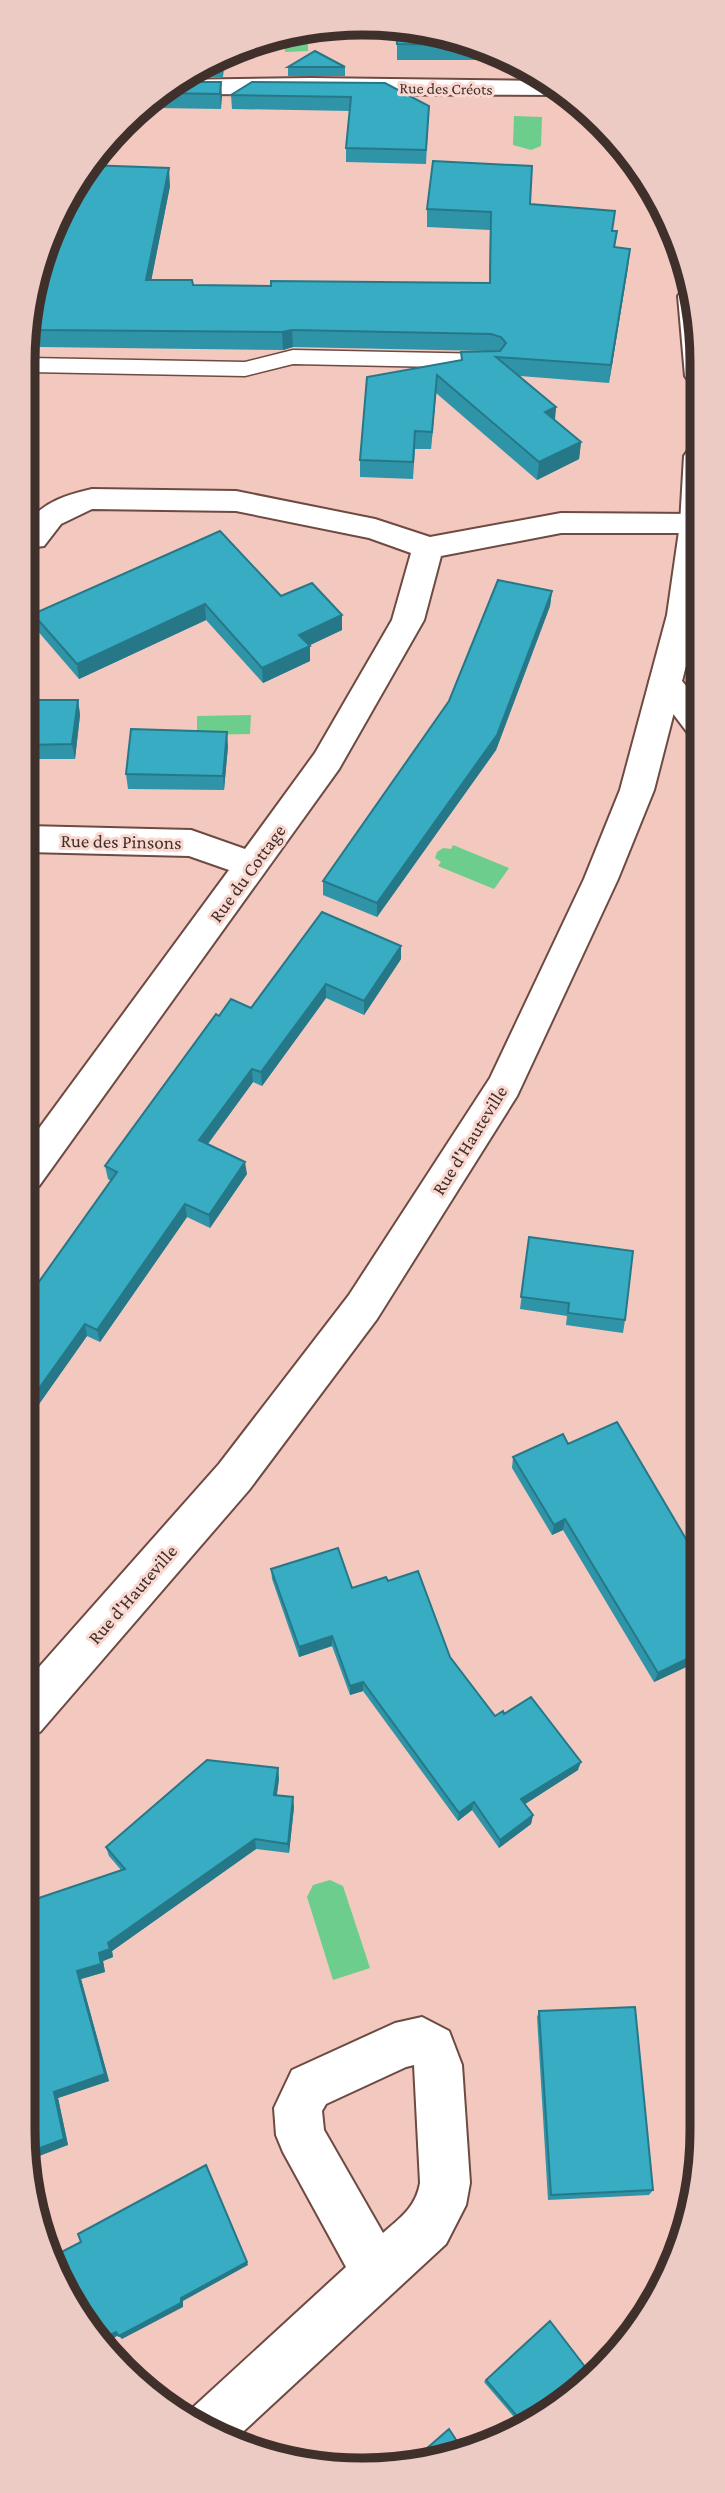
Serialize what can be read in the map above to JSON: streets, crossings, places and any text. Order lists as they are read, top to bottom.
{
  "streets": {
    "street": [
      "Rue des Créots",
      "Rue des Pinsons",
      "Rue du Cottage",
      "Rue d'Hauteville"
    ]
  },
  "crossings": [
    ["Rue des Pinsons", "Rue du Cottage"]
  ]
}
